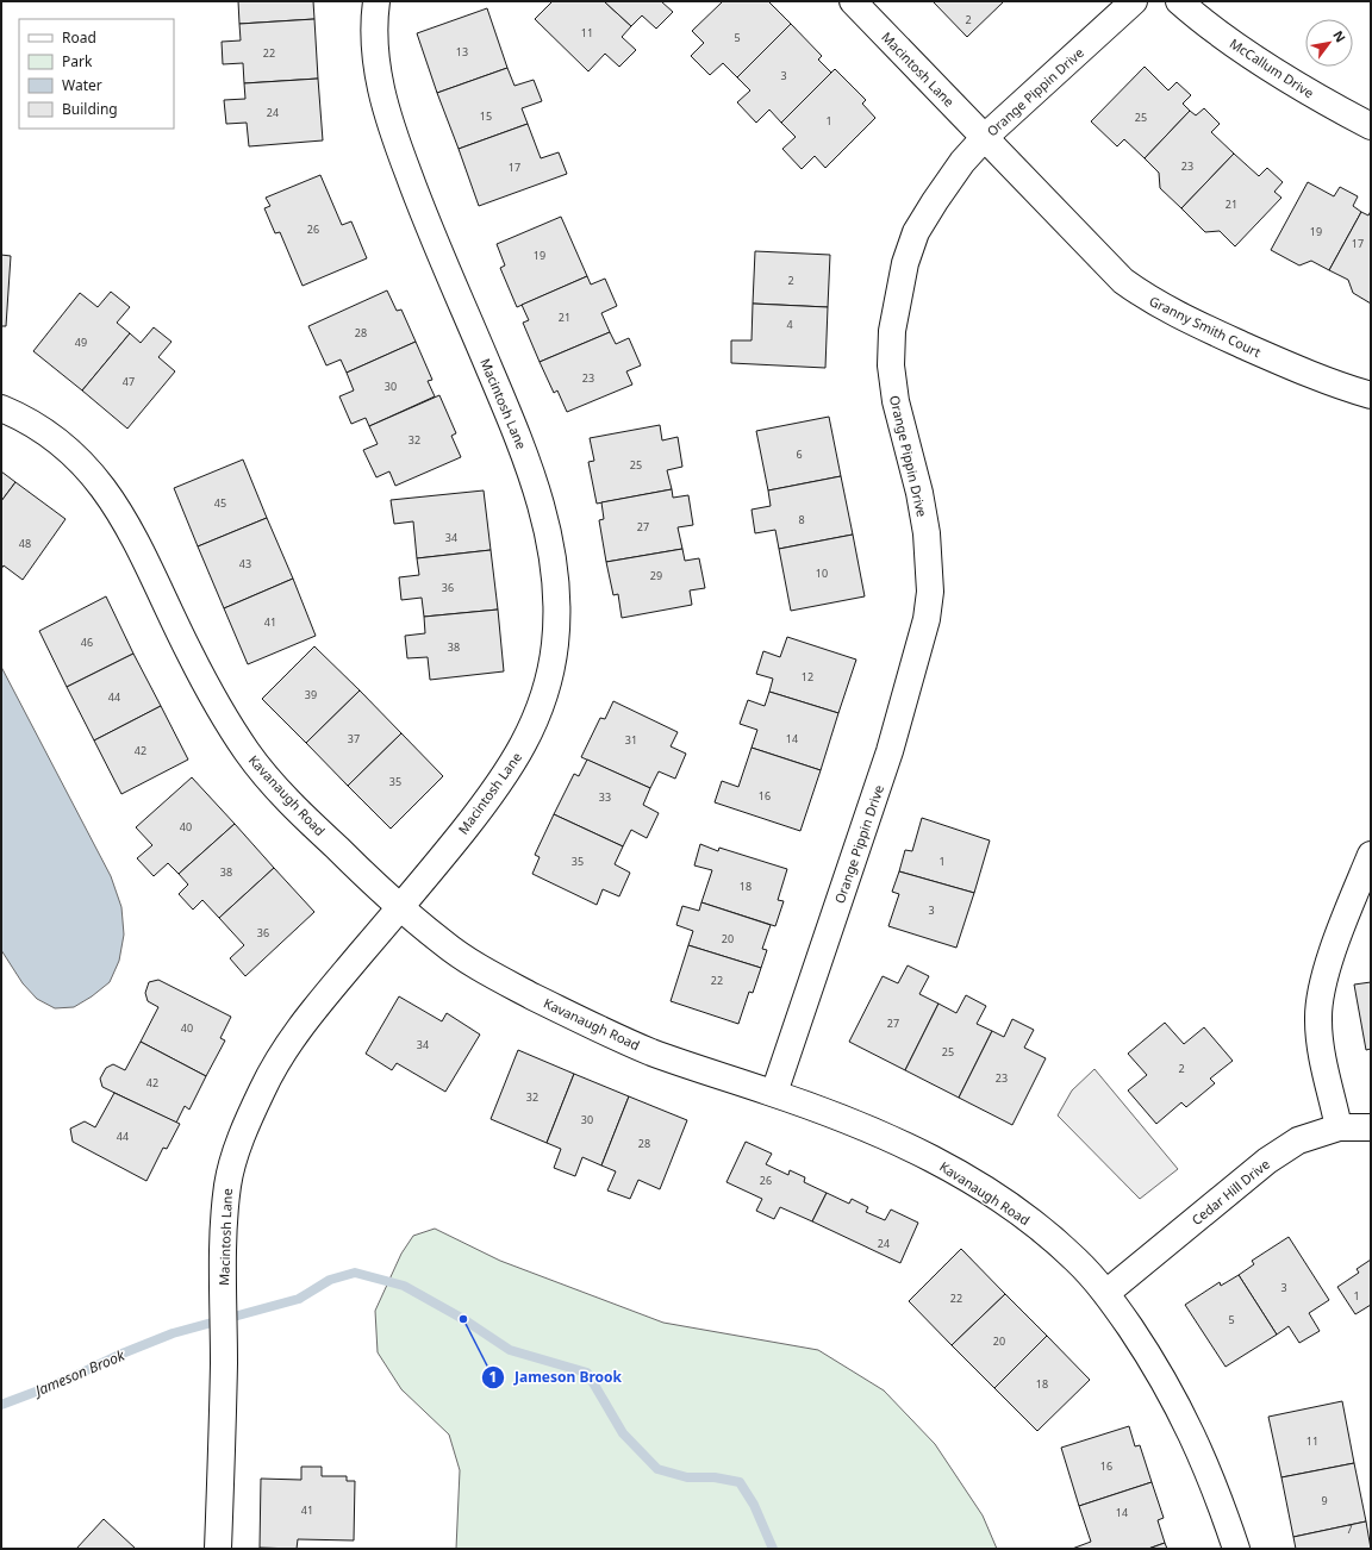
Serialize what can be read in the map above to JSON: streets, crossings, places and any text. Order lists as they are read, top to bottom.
{
  "streets": {
    "street": [
      "McCallum Drive",
      "Macintosh Lane",
      "Orange Pippin Drive",
      "Granny Smith Court",
      "Kavanaugh Road",
      "Cedar Hill Drive"
    ]
  },
  "crossings": [
    ["Macintosh Lane", "Orange Pippin Drive"],
    ["Macintosh Lane", "Granny Smith Court"],
    ["Macintosh Lane", "Kavanaugh Road"],
    ["Orange Pippin Drive", "Granny Smith Court"],
    ["Orange Pippin Drive", "Kavanaugh Road"],
    ["Kavanaugh Road", "Cedar Hill Drive"]
  ],
  "water": ["Jameson Brook"],
  "places": ["Jameson Brook"],
  "house_numbers": [
    "2",
    "11",
    "5",
    "13",
    "22",
    "3",
    "24",
    "15",
    "25",
    "1",
    "23",
    "17",
    "21",
    "26",
    "19",
    "17",
    "19",
    "2",
    "21",
    "4",
    "28",
    "49",
    "23",
    "47",
    "30",
    "32",
    "6",
    "25",
    "45",
    "8",
    "27",
    "34",
    "48",
    "43",
    "10",
    "29",
    "36",
    "41",
    "46",
    "38",
    "12",
    "39",
    "44",
    "37",
    "14",
    "31",
    "42",
    "35",
    "16",
    "33",
    "40",
    "35",
    "1",
    "38",
    "18",
    "3",
    "36",
    "20",
    "22",
    "27",
    "40",
    "34",
    "25",
    "2",
    "23",
    "42",
    "32",
    "30",
    "44",
    "28",
    "26",
    "24",
    "3",
    "1",
    "22",
    "5",
    "20",
    "18",
    "11",
    "16",
    "9",
    "41",
    "14",
    "7"
  ],
  "legend": [
    "Road",
    "Park",
    "Water",
    "Building"
  ],
  "north": "top right"
}
